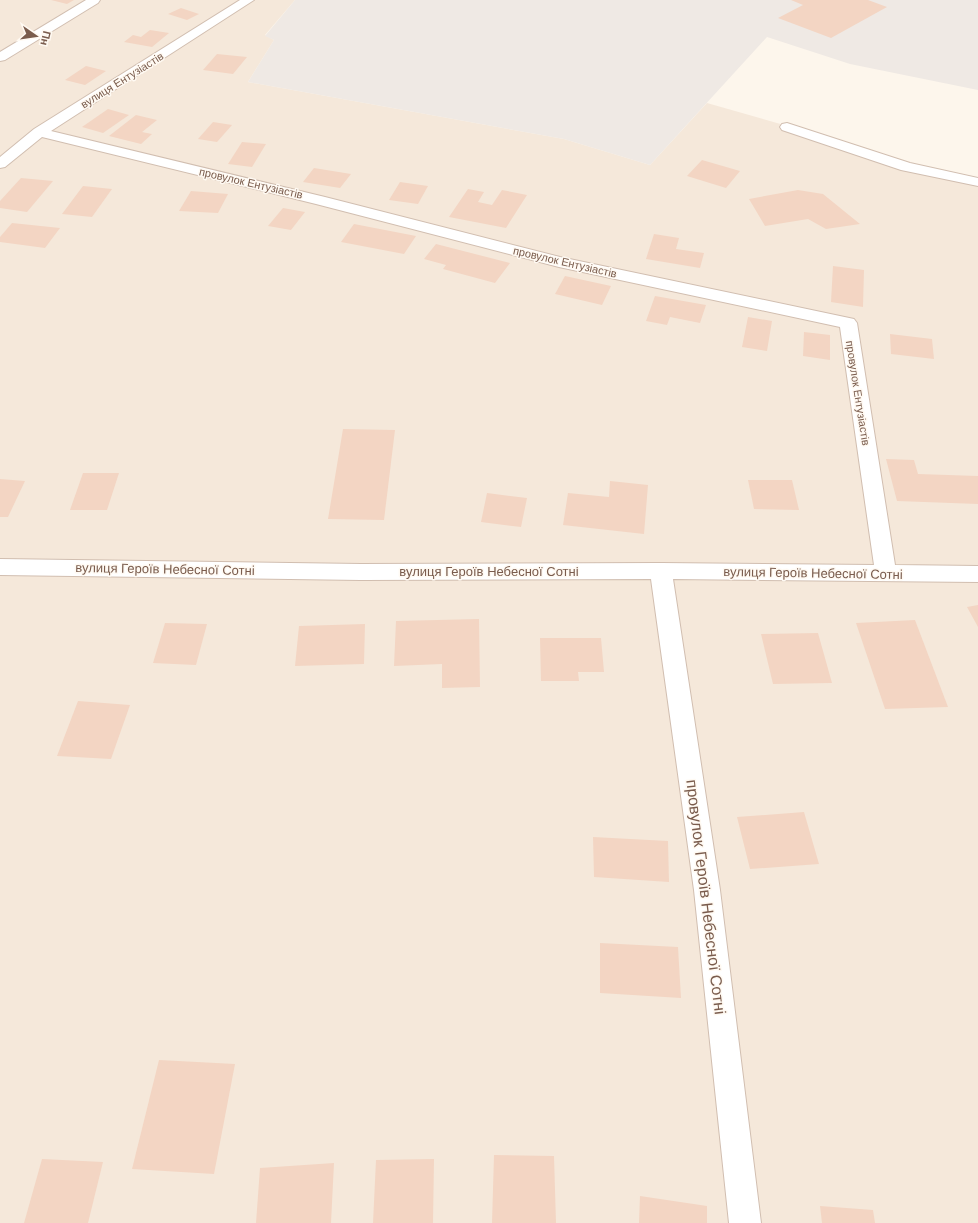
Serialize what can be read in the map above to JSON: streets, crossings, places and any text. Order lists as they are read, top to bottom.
{
  "streets": {
    "street": [
      "вулиця Ентузіастів",
      "провулок Ентузіастів",
      "вулиця Героїв Небесної Сотні",
      "провулок Героїв Небесної Сотні"
    ]
  },
  "crossings": [
    ["вулиця Ентузіастів", "провулок Ентузіастів"],
    ["провулок Ентузіастів", "вулиця Героїв Небесної Сотні"],
    ["вулиця Героїв Небесної Сотні", "провулок Героїв Небесної Сотні"]
  ],
  "north": "right"
}
